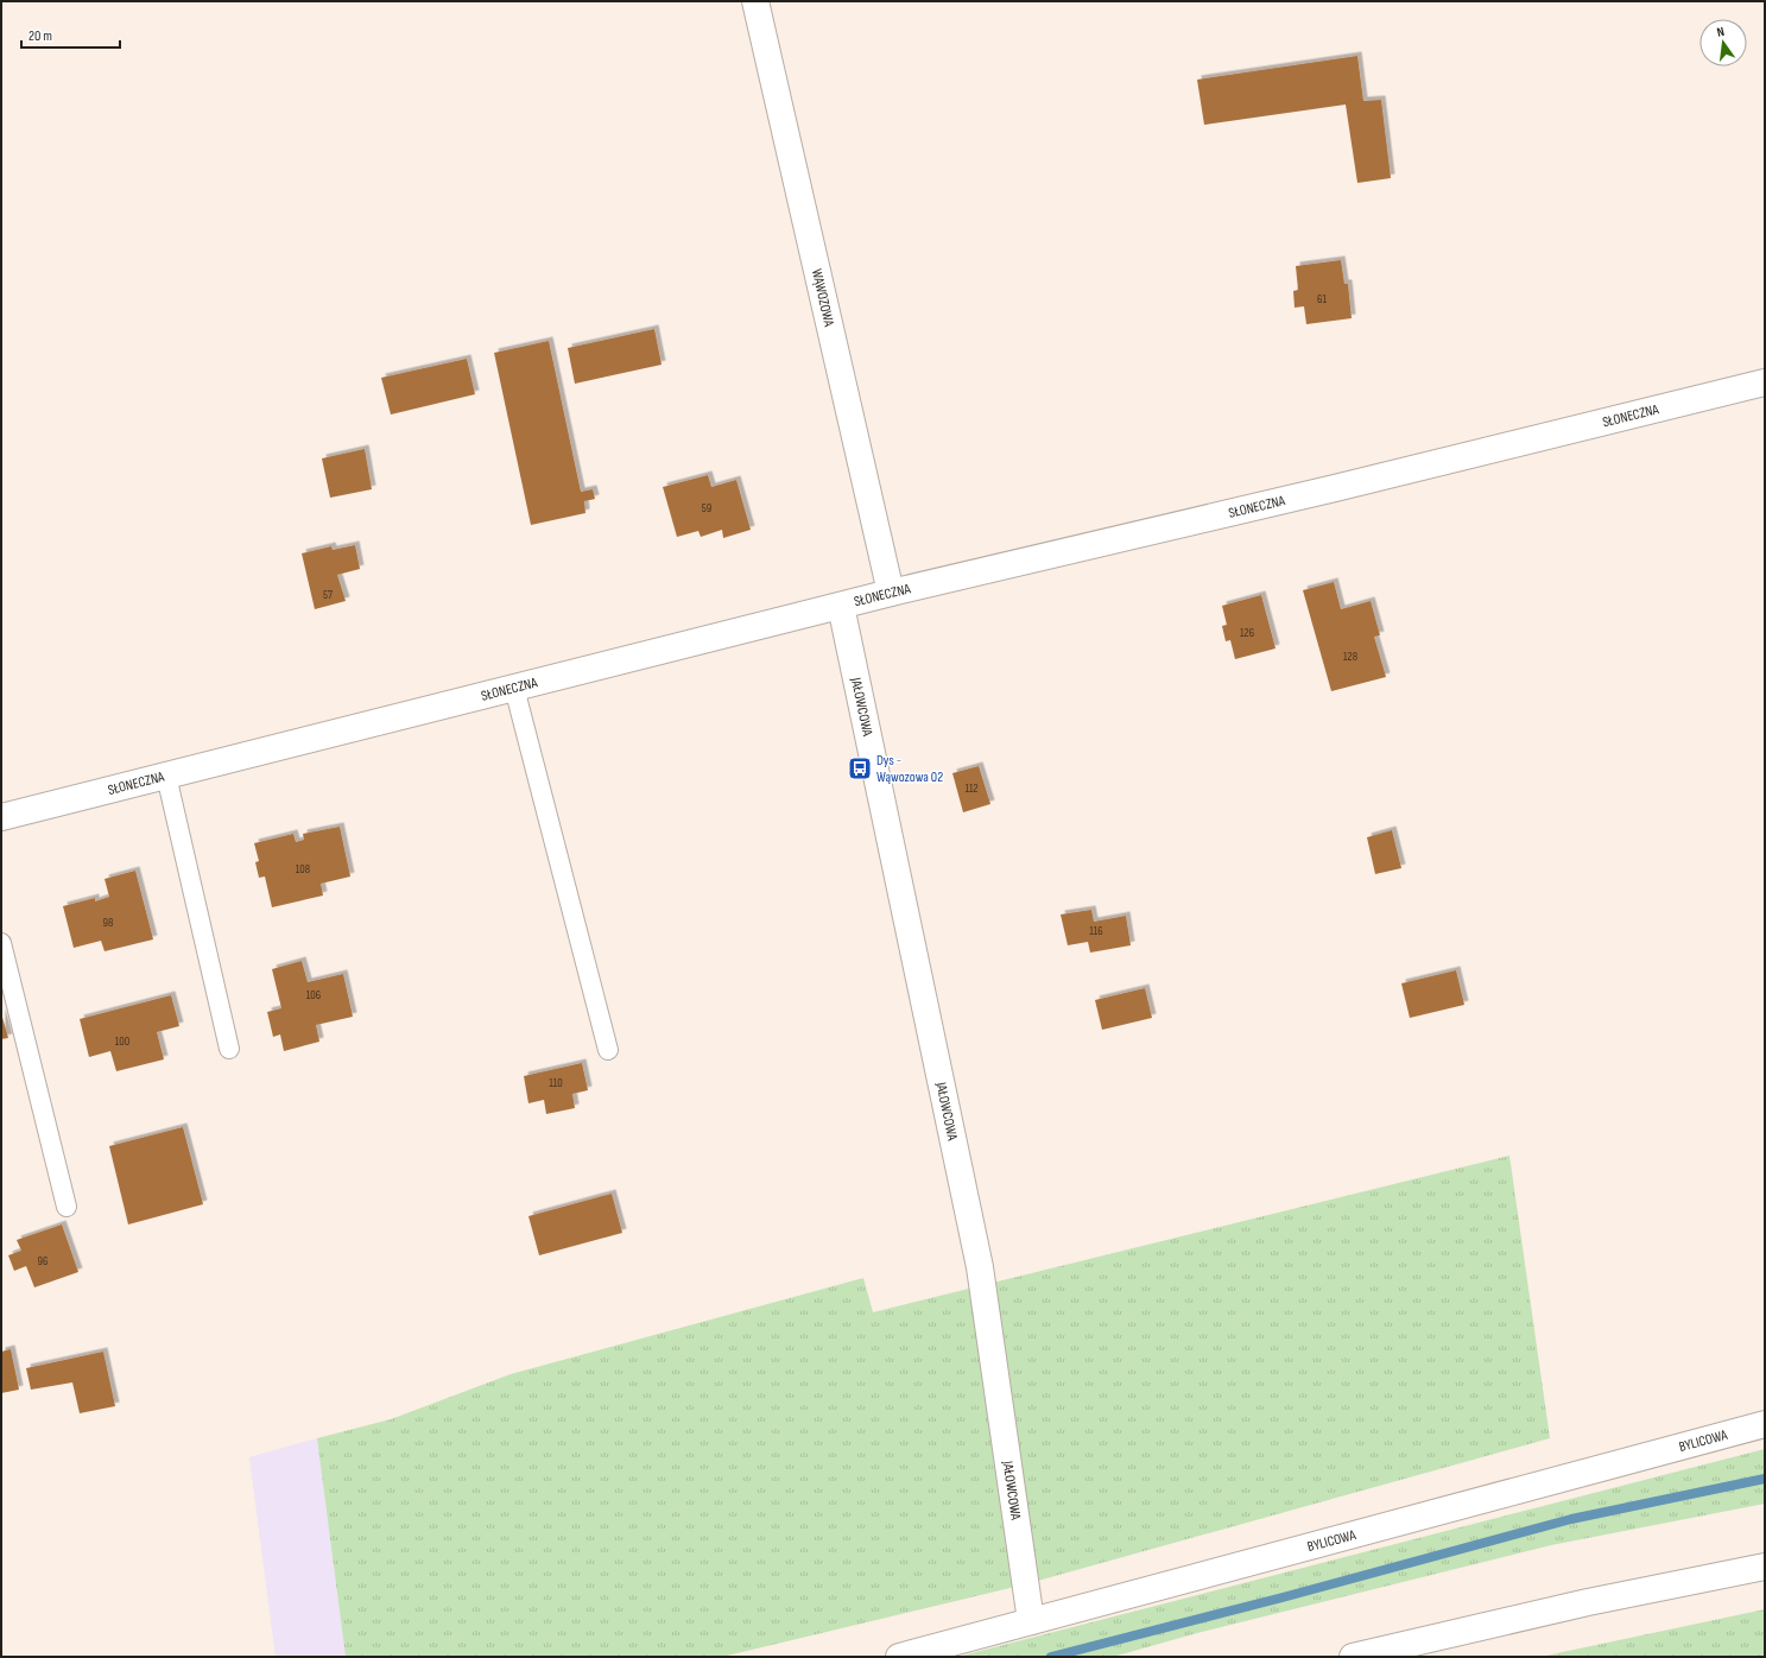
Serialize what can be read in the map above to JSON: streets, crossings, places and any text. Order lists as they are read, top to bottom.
{
  "streets": {
    "main road": [
      "WĄWOZOWA",
      "SŁONECZNA",
      "JAŁOWCOWA",
      "BYLICOWA"
    ]
  },
  "crossings": [
    ["WĄWOZOWA", "SŁONECZNA"],
    ["SŁONECZNA", "JAŁOWCOWA"],
    ["JAŁOWCOWA", "BYLICOWA"]
  ],
  "places": {
    "bus stop": ["Dys - Wąwozowa 02"]
  },
  "house_numbers": [
    "61",
    "59",
    "57",
    "126",
    "128",
    "112",
    "108",
    "98",
    "116",
    "106",
    "100",
    "110",
    "96"
  ],
  "scale_bar": "20 m",
  "north": "top"
}
